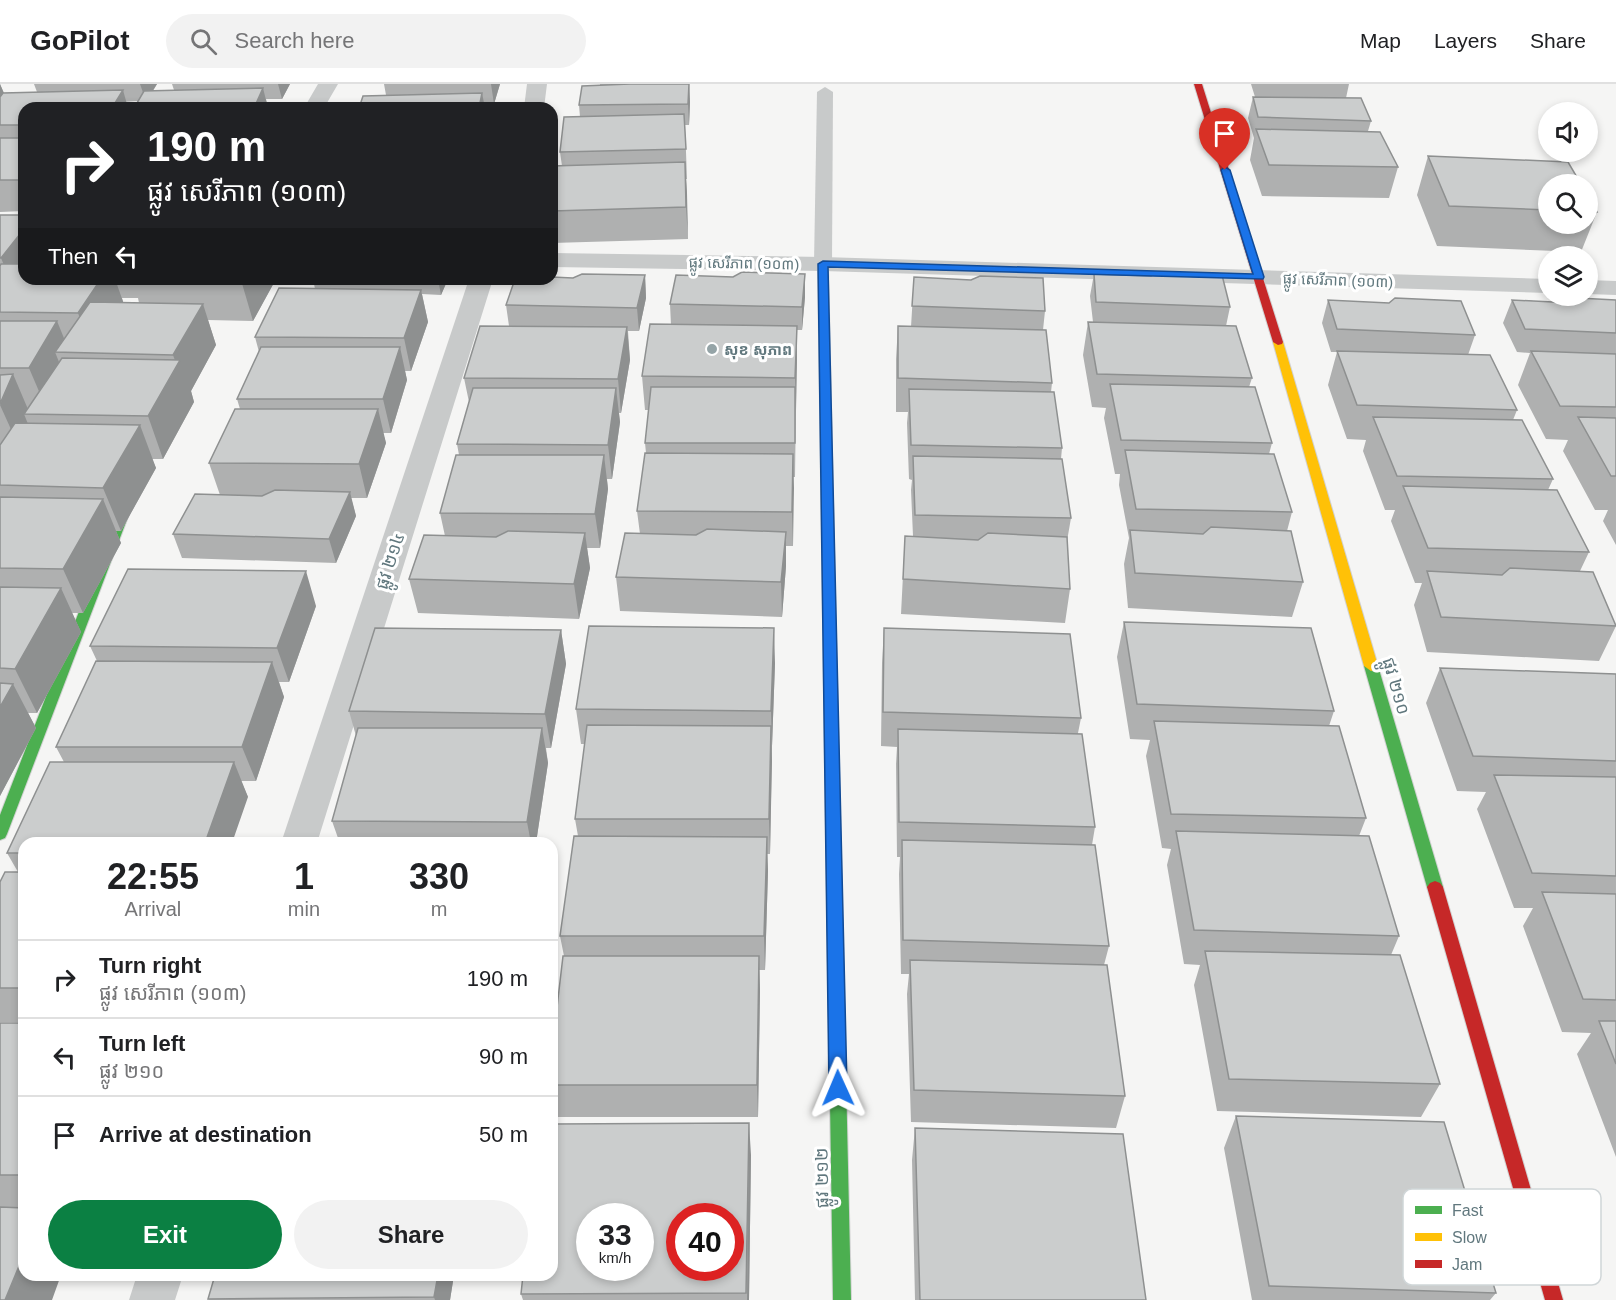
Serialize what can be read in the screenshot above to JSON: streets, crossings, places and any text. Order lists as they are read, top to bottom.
{
  "streets": {
    "street": [
      "ផ្លូវ សេរីភាព (១០៣)",
      "ផ្លូវ ២១៤",
      "ផ្លូវ ២១០",
      "ផ្លូវ ២១២"
    ]
  },
  "crossings": [
    ["ផ្លូវ សេរីភាព (១០៣)", "ផ្លូវ ២១០"],
    ["ផ្លូវ សេរីភាព (១០៣)", "ផ្លូវ ២១២"]
  ],
  "places": ["សុខ សុភាព"],
  "legend": ["Fast", "Slow", "Jam"],
  "page": {
    "header": "GoPilot",
    "search": "Search here",
    "nav": ["Map", "Layers", "Share"],
    "turn": ["190 m", "ផ្លូវ សេរីភាព (១០៣)"],
    "then": "Then",
    "eta": [
      "22:55",
      "Arrival",
      "1",
      "min",
      "330",
      "m"
    ],
    "list": [
      {
        "name": "Turn right",
        "note": "ផ្លូវ សេរីភាព (១០៣)",
        "value": "190 m"
      },
      {
        "name": "Turn left",
        "note": "ផ្លូវ ២១០",
        "value": "90 m"
      },
      {
        "name": "Arrive at destination",
        "value": "50 m"
      }
    ],
    "buttons": ["Exit", "Share"],
    "speed": "33 km/h",
    "limit": "40"
  }
}
